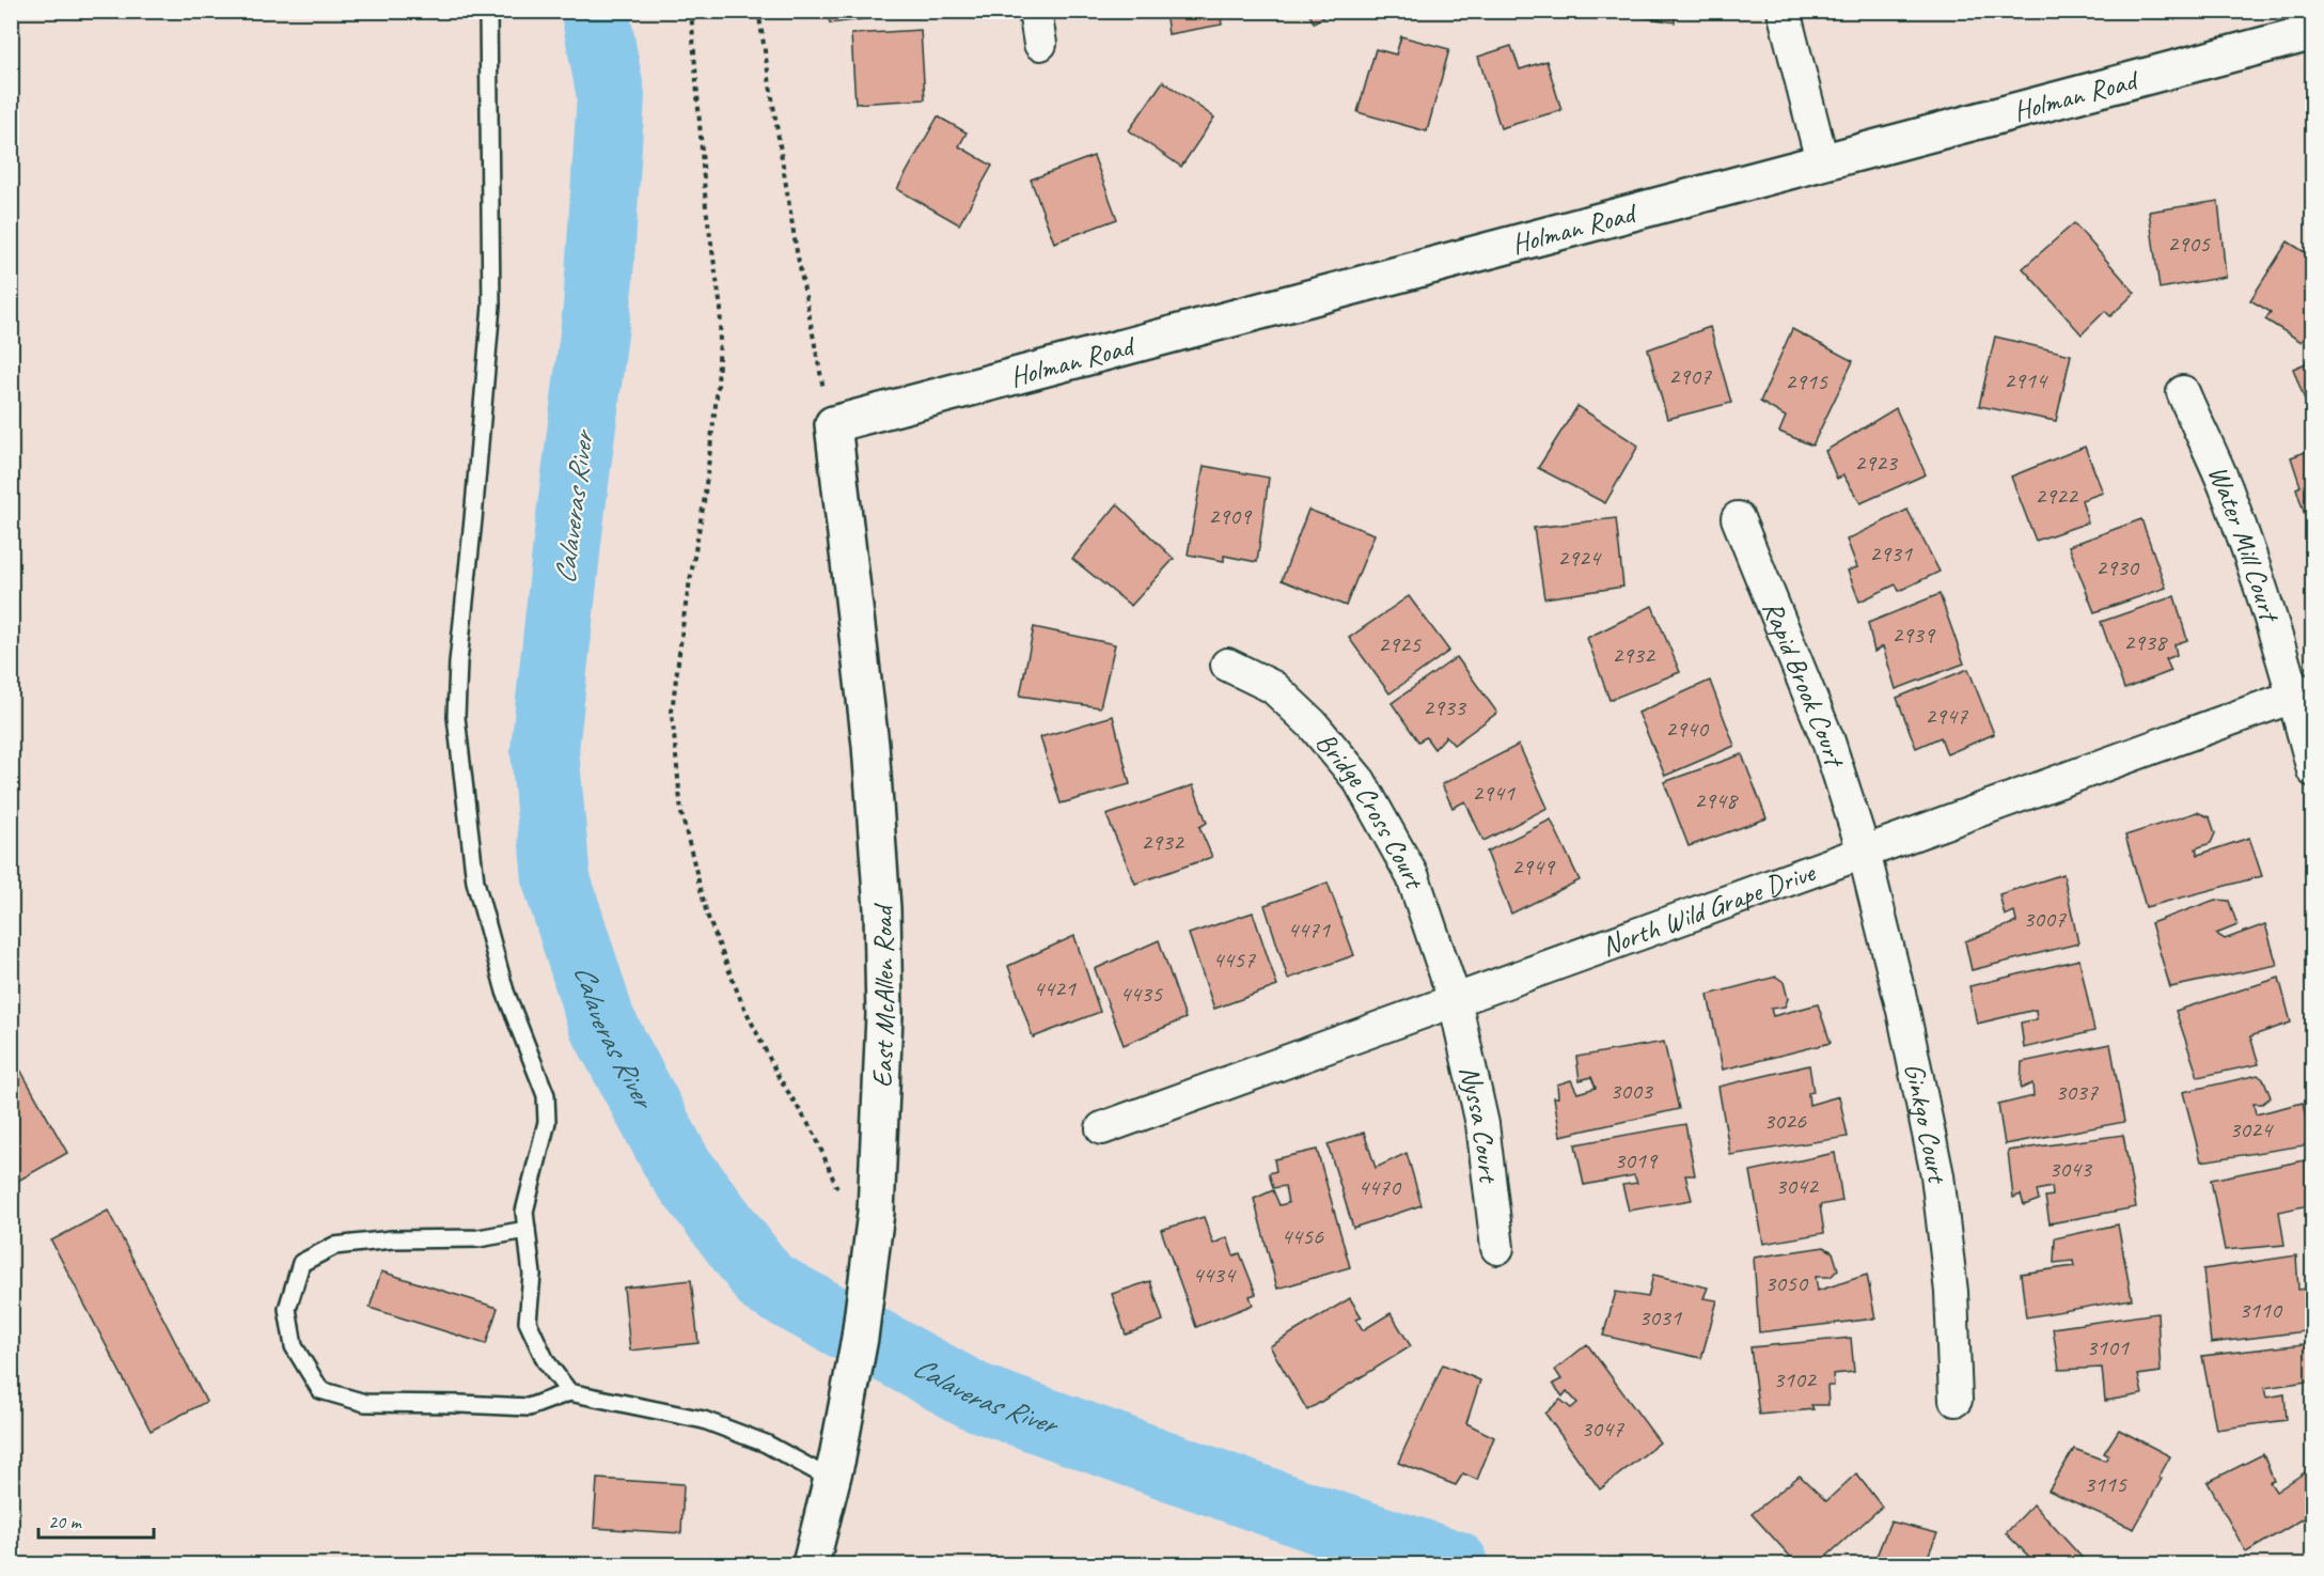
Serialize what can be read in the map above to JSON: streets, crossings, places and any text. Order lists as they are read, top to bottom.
{
  "streets": {
    "street": [
      "Holman Road",
      "Water Mill Court",
      "Rapid Brook Court",
      "Bridge Cross Court",
      "North Wild Grape Drive",
      "East McAllen Road",
      "Nyssa Court",
      "Ginkgo Court"
    ]
  },
  "crossings": [
    ["Holman Road", "East McAllen Road"],
    ["Water Mill Court", "North Wild Grape Drive"],
    ["Rapid Brook Court", "North Wild Grape Drive"],
    ["Rapid Brook Court", "Ginkgo Court"],
    ["Bridge Cross Court", "North Wild Grape Drive"],
    ["Bridge Cross Court", "Nyssa Court"],
    ["North Wild Grape Drive", "Nyssa Court"],
    ["North Wild Grape Drive", "Ginkgo Court"]
  ],
  "water": ["Calaveras River"],
  "house_numbers": [
    "2905",
    "2907",
    "2914",
    "2915",
    "2923",
    "2922",
    "2909",
    "2931",
    "2924",
    "2930",
    "2939",
    "2938",
    "2925",
    "2932",
    "2933",
    "2947",
    "2940",
    "2941",
    "2948",
    "2932",
    "2949",
    "3007",
    "4471",
    "4457",
    "4421",
    "4435",
    "3003",
    "3037",
    "3026",
    "3024",
    "3019",
    "3043",
    "3042",
    "4470",
    "4456",
    "4434",
    "3050",
    "3110",
    "3031",
    "3101",
    "3102",
    "3047",
    "3115"
  ],
  "scale_bar": "20 m"
}
